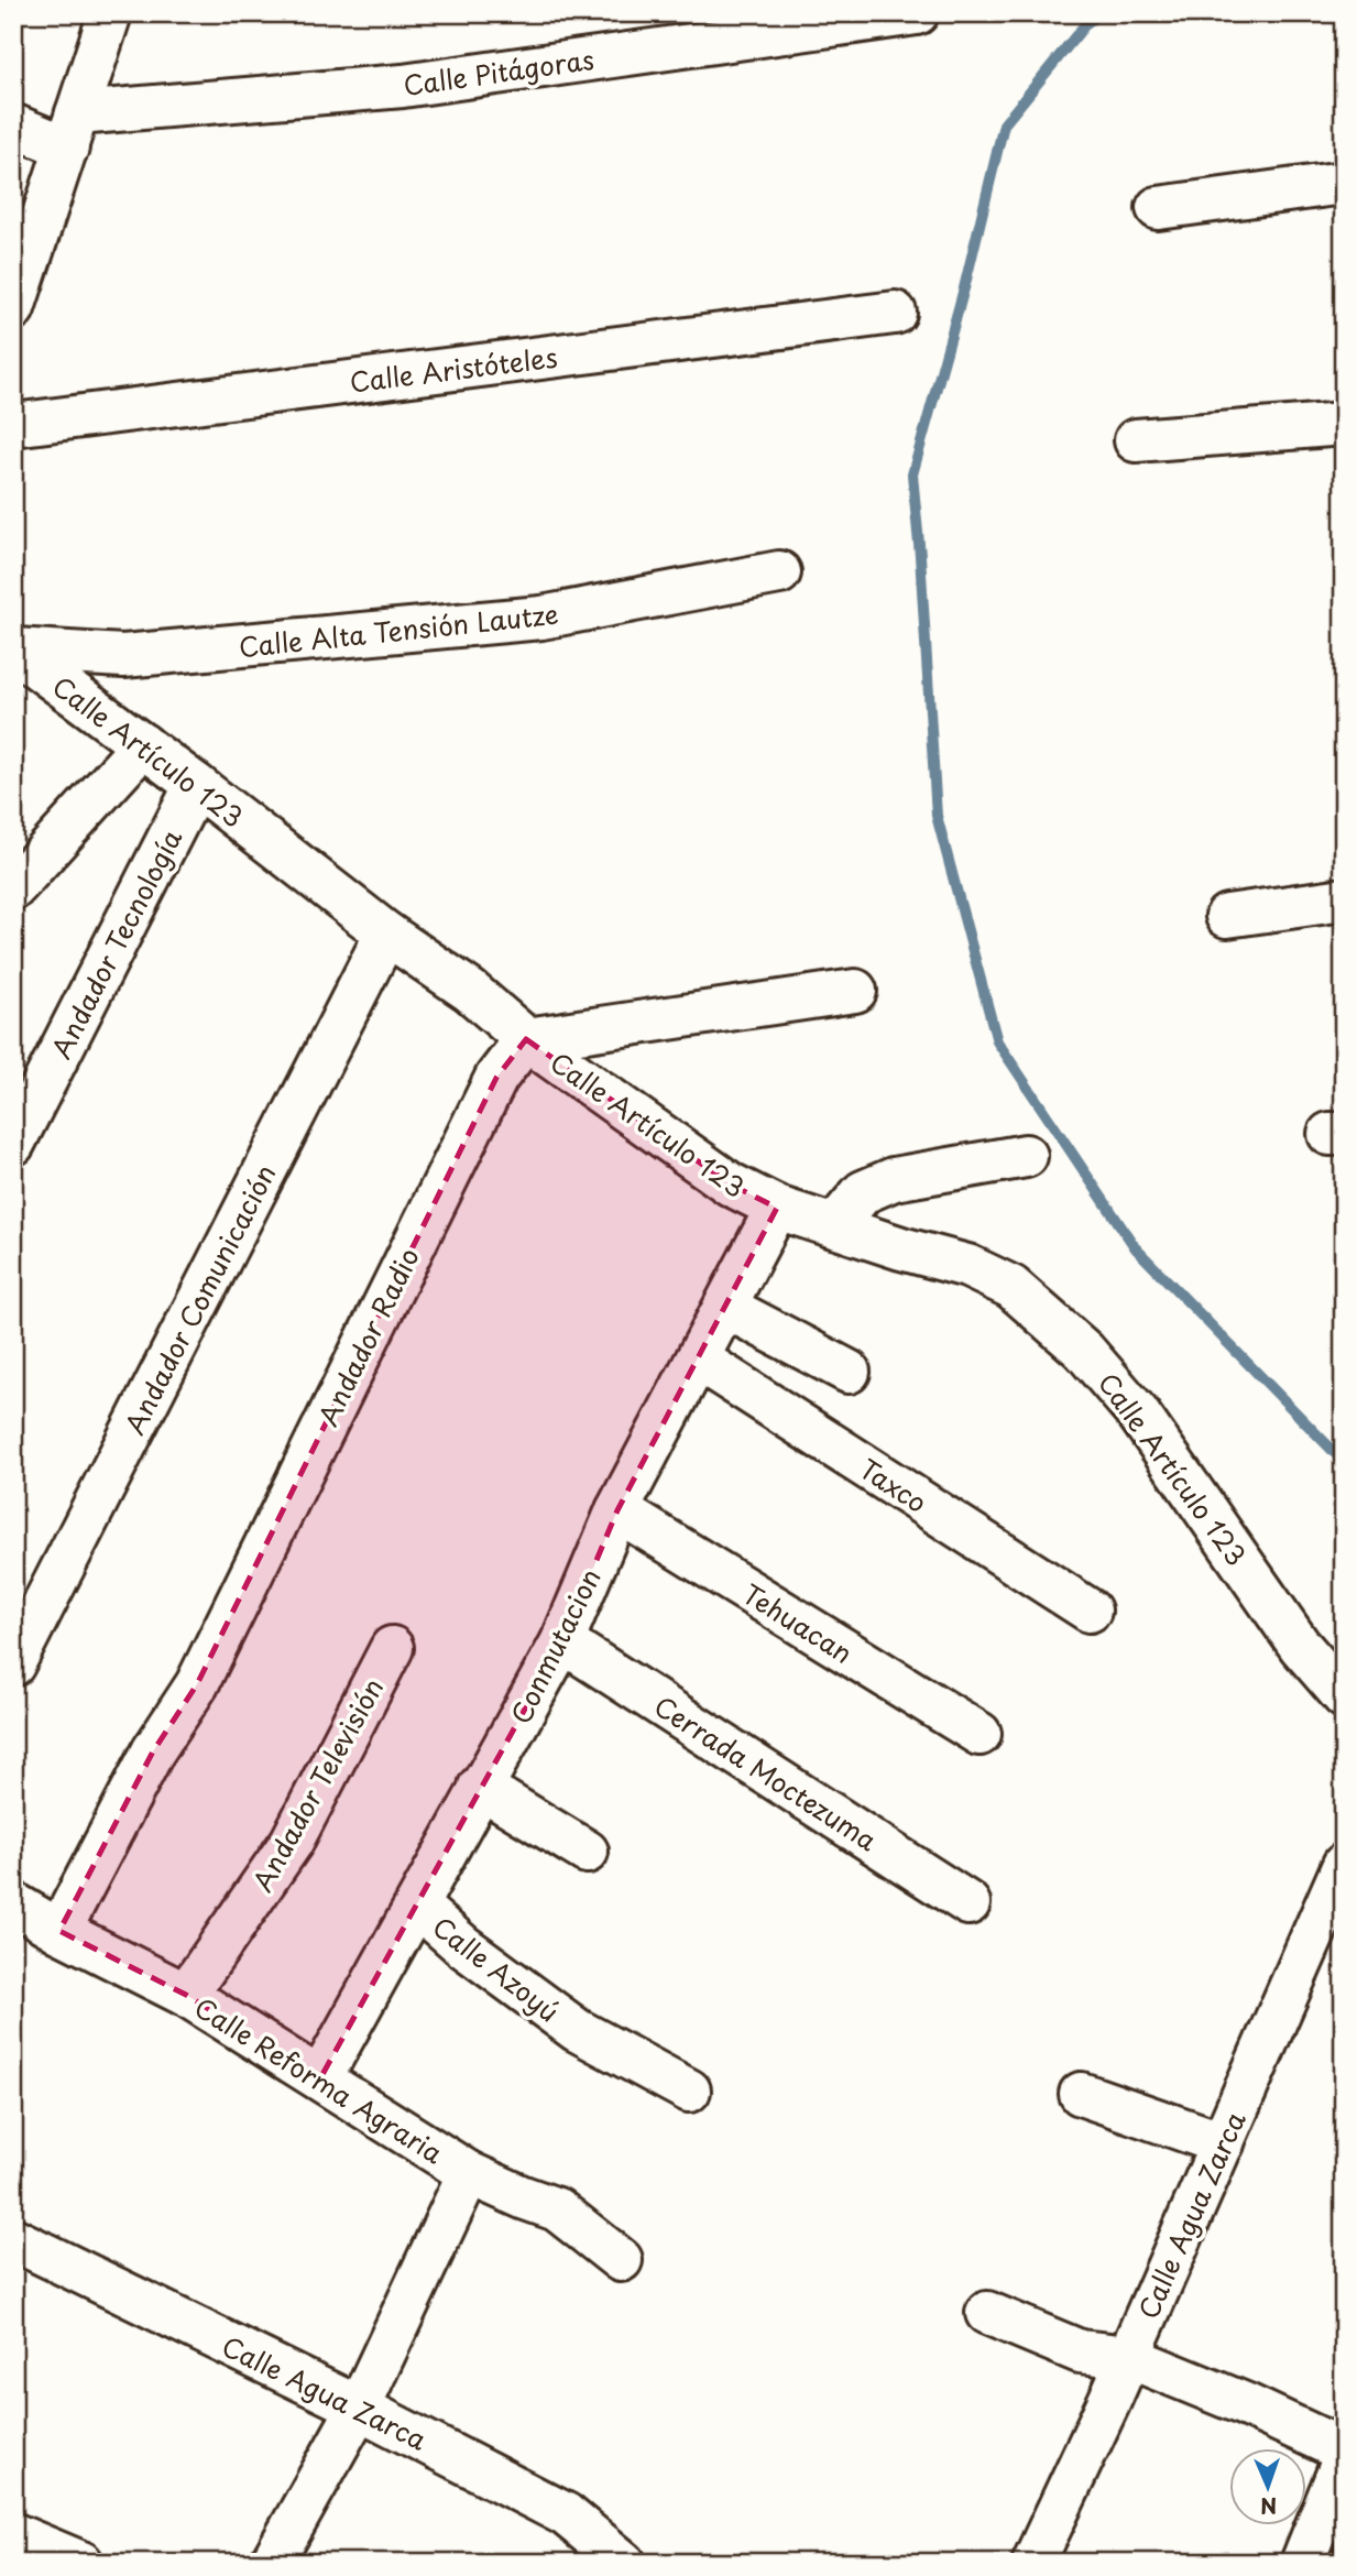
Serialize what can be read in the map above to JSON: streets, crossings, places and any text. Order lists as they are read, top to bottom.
{
  "streets": {
    "street": [
      "Calle Pitágoras",
      "Calle Aristóteles",
      "Calle Alta Tensión Lautze",
      "Calle Artículo 123",
      "Andador Tecnología",
      "Andador Comunicación",
      "Andador Radio",
      "Taxco",
      "Tehuacan",
      "Conmutacion",
      "Cerrada Moctezuma",
      "Andador Televisión",
      "Calle Azoyú",
      "Calle Reforma Agraria",
      "Calle Agua Zarca"
    ]
  },
  "crossings": [
    ["Calle Alta Tensión Lautze", "Calle Artículo 123"],
    ["Calle Artículo 123", "Andador Tecnología"],
    ["Calle Artículo 123", "Andador Comunicación"],
    ["Calle Artículo 123", "Andador Radio"],
    ["Calle Artículo 123", "Conmutacion"],
    ["Andador Radio", "Calle Reforma Agraria"],
    ["Taxco", "Conmutacion"],
    ["Tehuacan", "Conmutacion"],
    ["Conmutacion", "Cerrada Moctezuma"],
    ["Conmutacion", "Calle Azoyú"],
    ["Conmutacion", "Calle Reforma Agraria"],
    ["Andador Televisión", "Calle Reforma Agraria"]
  ],
  "north": "bottom"
}
